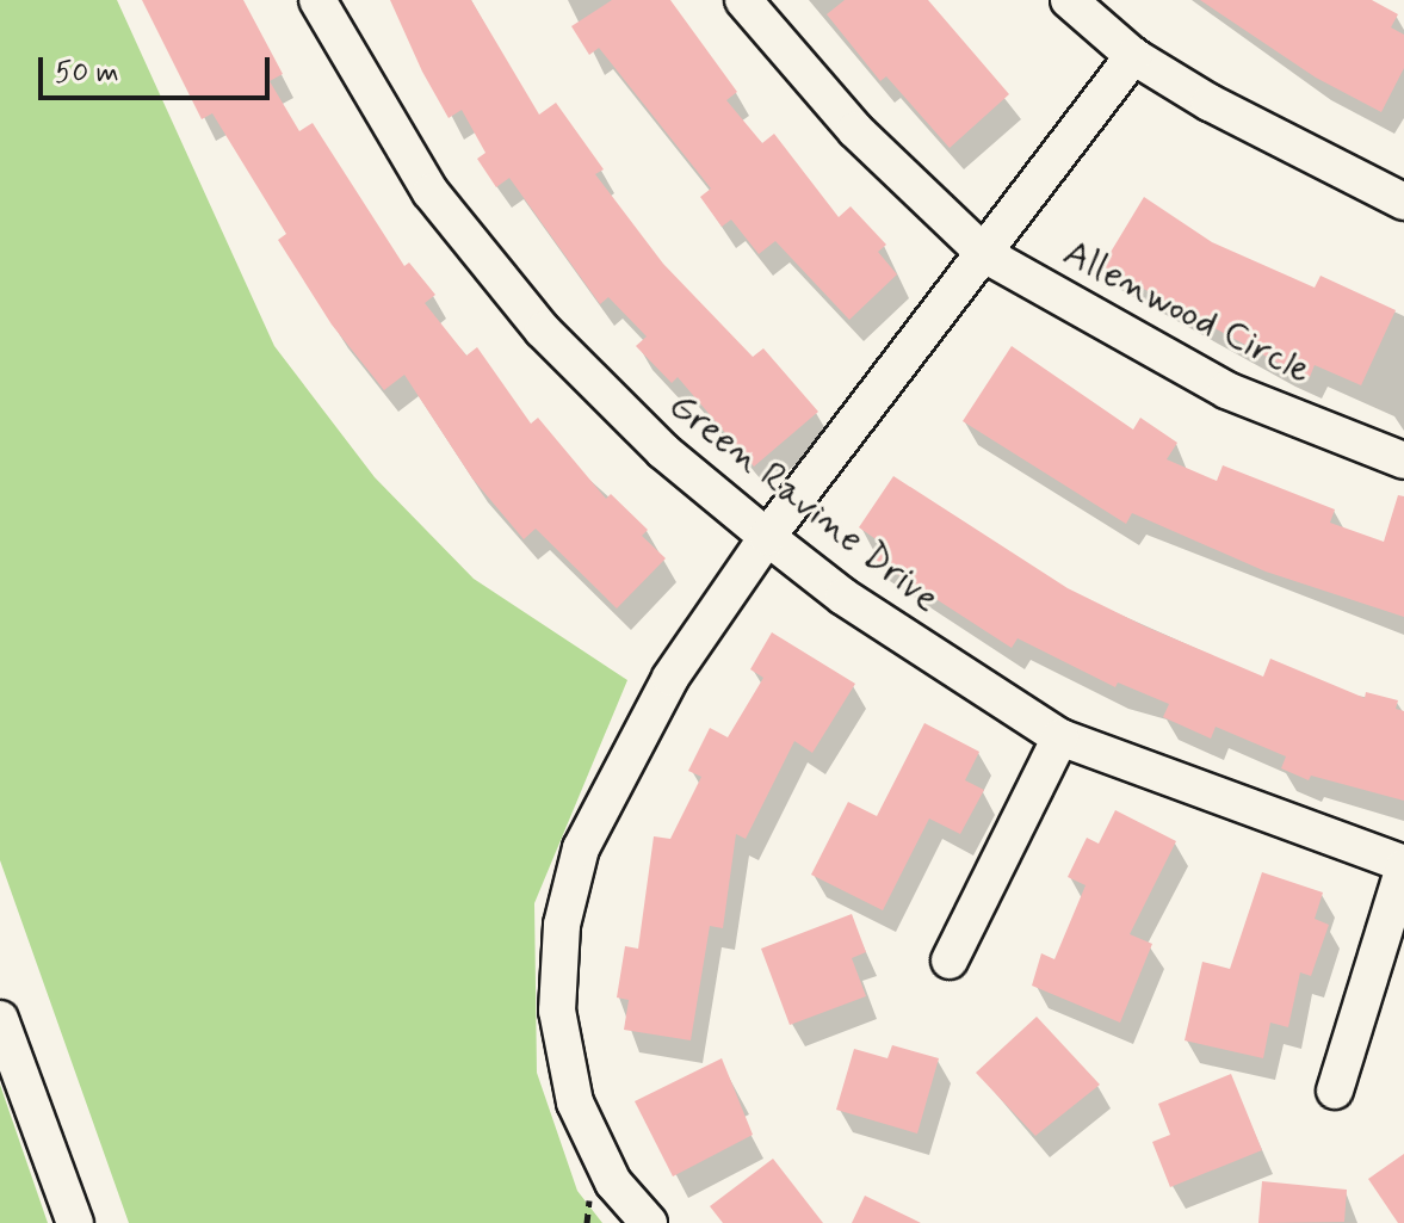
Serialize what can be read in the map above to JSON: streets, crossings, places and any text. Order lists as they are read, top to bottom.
{
  "streets": {
    "street": ["Allenwood Circle", "Green Ravine Drive"]
  },
  "scale_bar": "50 m"
}
